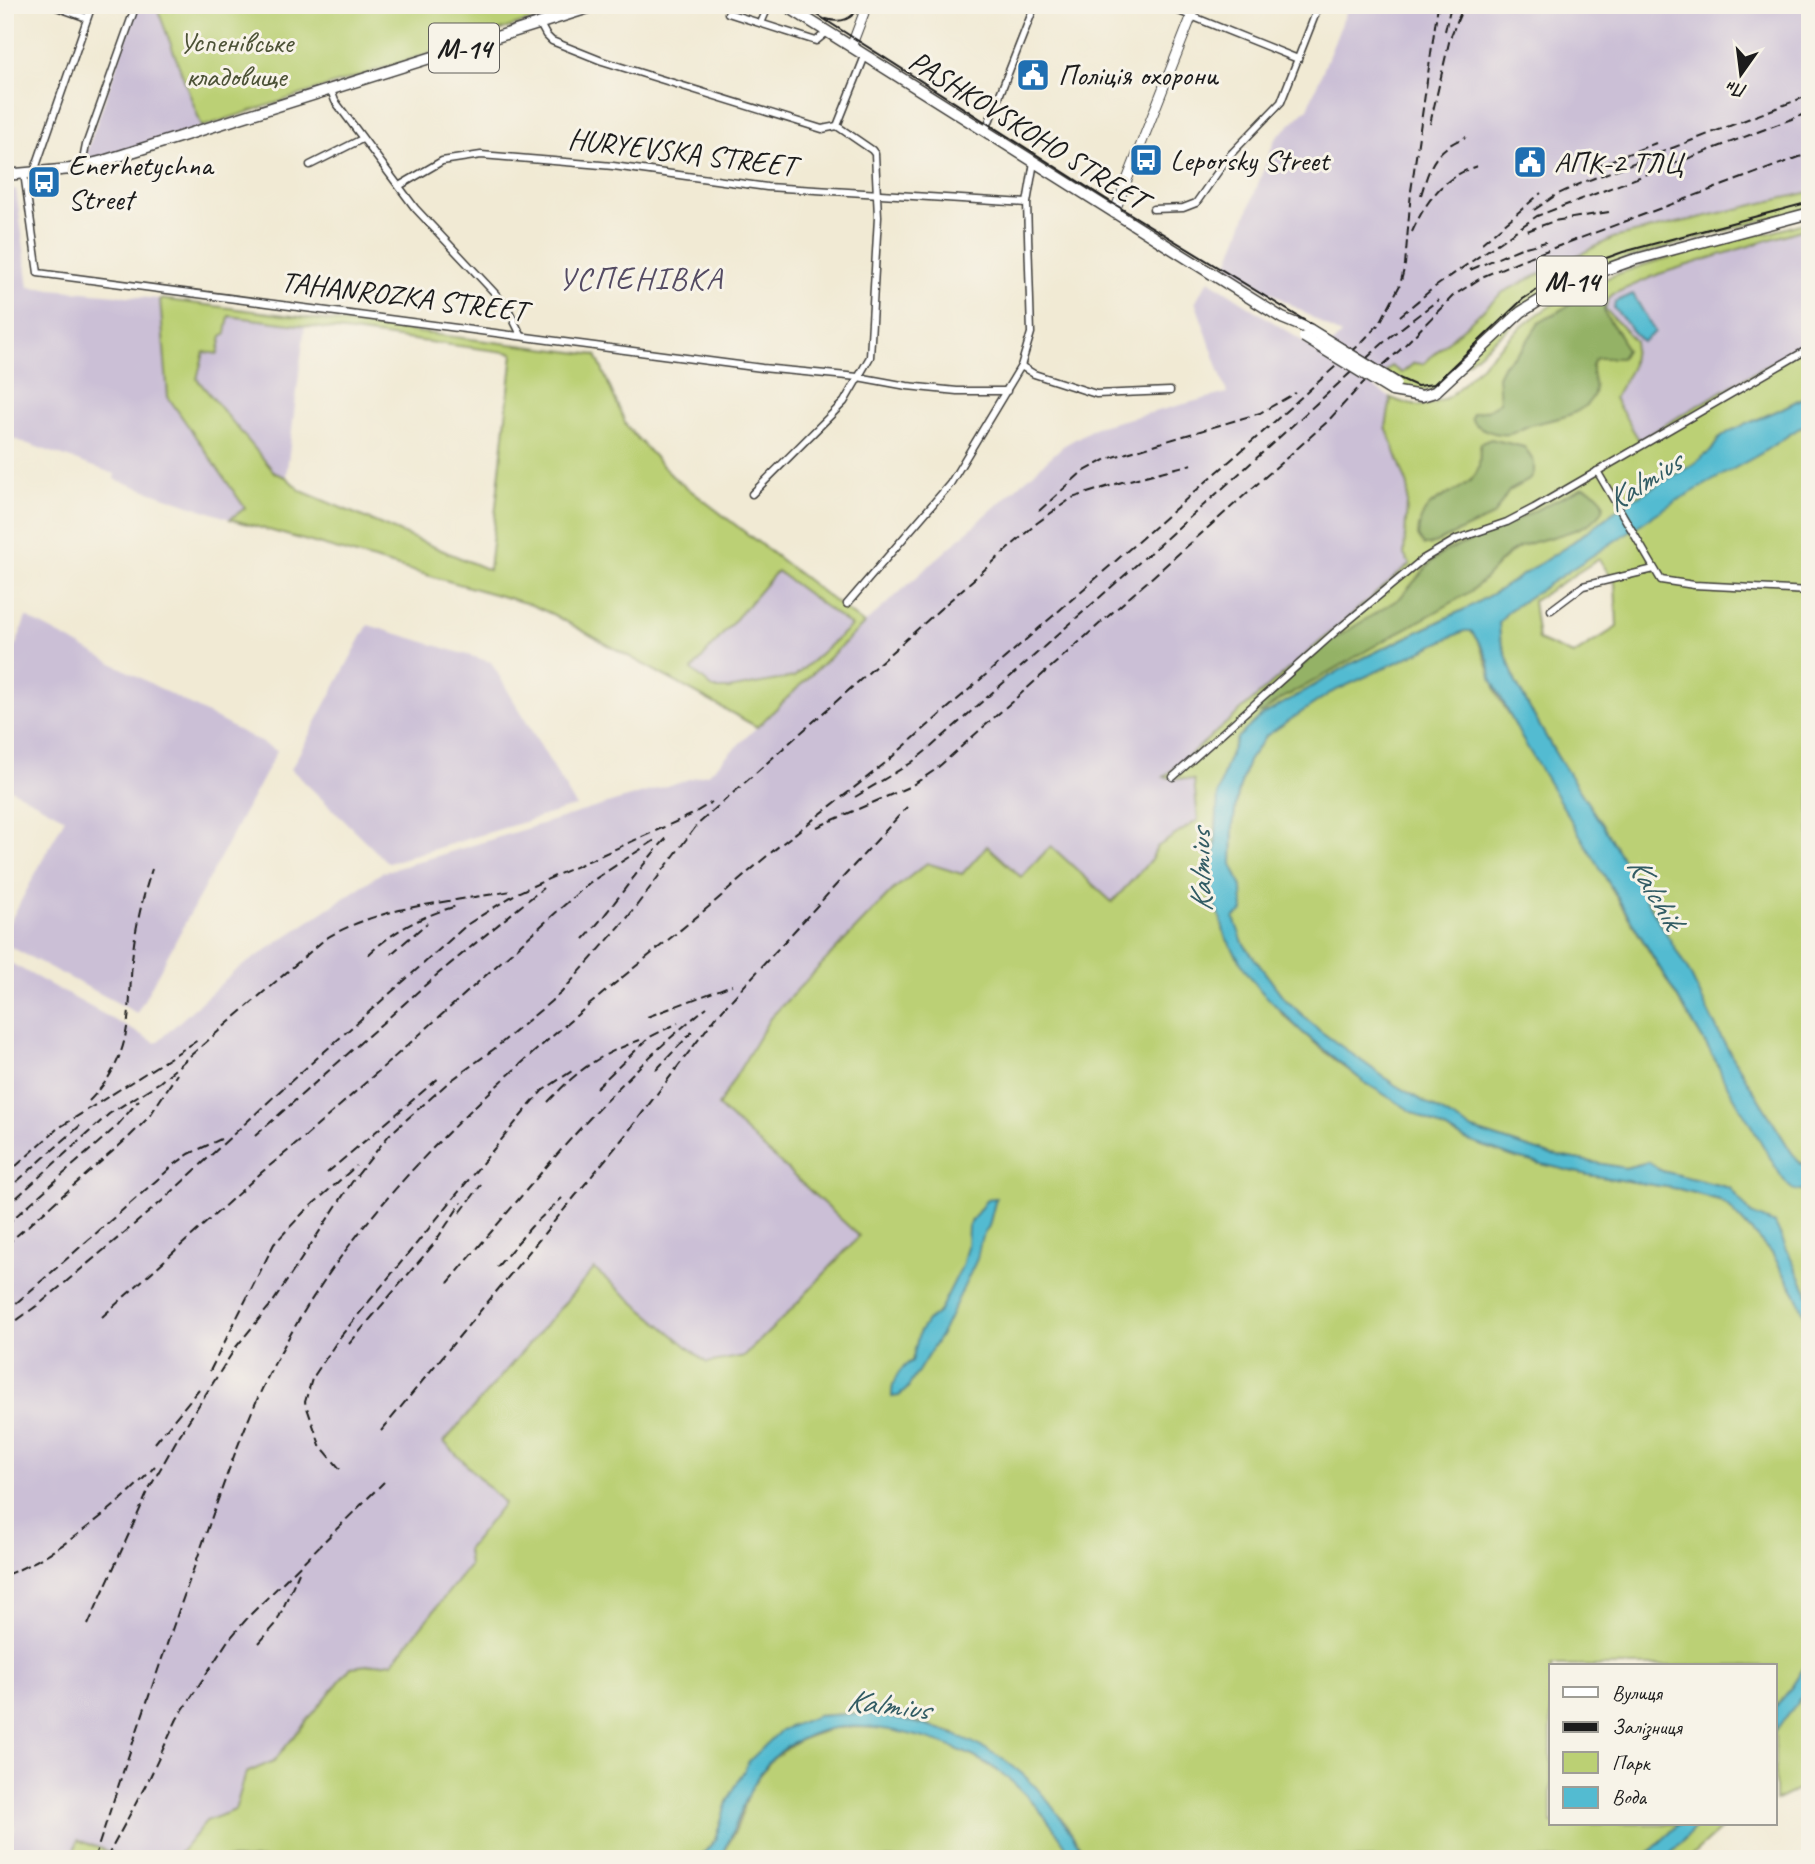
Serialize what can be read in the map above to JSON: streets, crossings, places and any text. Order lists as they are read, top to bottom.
{
  "streets": {
    "highway": ["М-14", "PASHKOVSKOHO STREET"],
    "street": ["HURYEVSKA STREET", "TAHANROZKA STREET"]
  },
  "crossings": [
    ["М-14", "TAHANROZKA STREET"]
  ],
  "districts": ["УСПЕНІВКА"],
  "water": ["Kalmius", "Kalchik"],
  "parks": ["Успенівське кладовище"],
  "places": {
    "public building": ["Поліція охорони", "АПК-2 ТЛЦ"],
    "bus stop": ["Leporsky Street", "Enerhetychna Street"]
  },
  "legend": [
    "Вулиця",
    "Залізниця",
    "Парк",
    "Вода"
  ],
  "north": "bottom"
}
